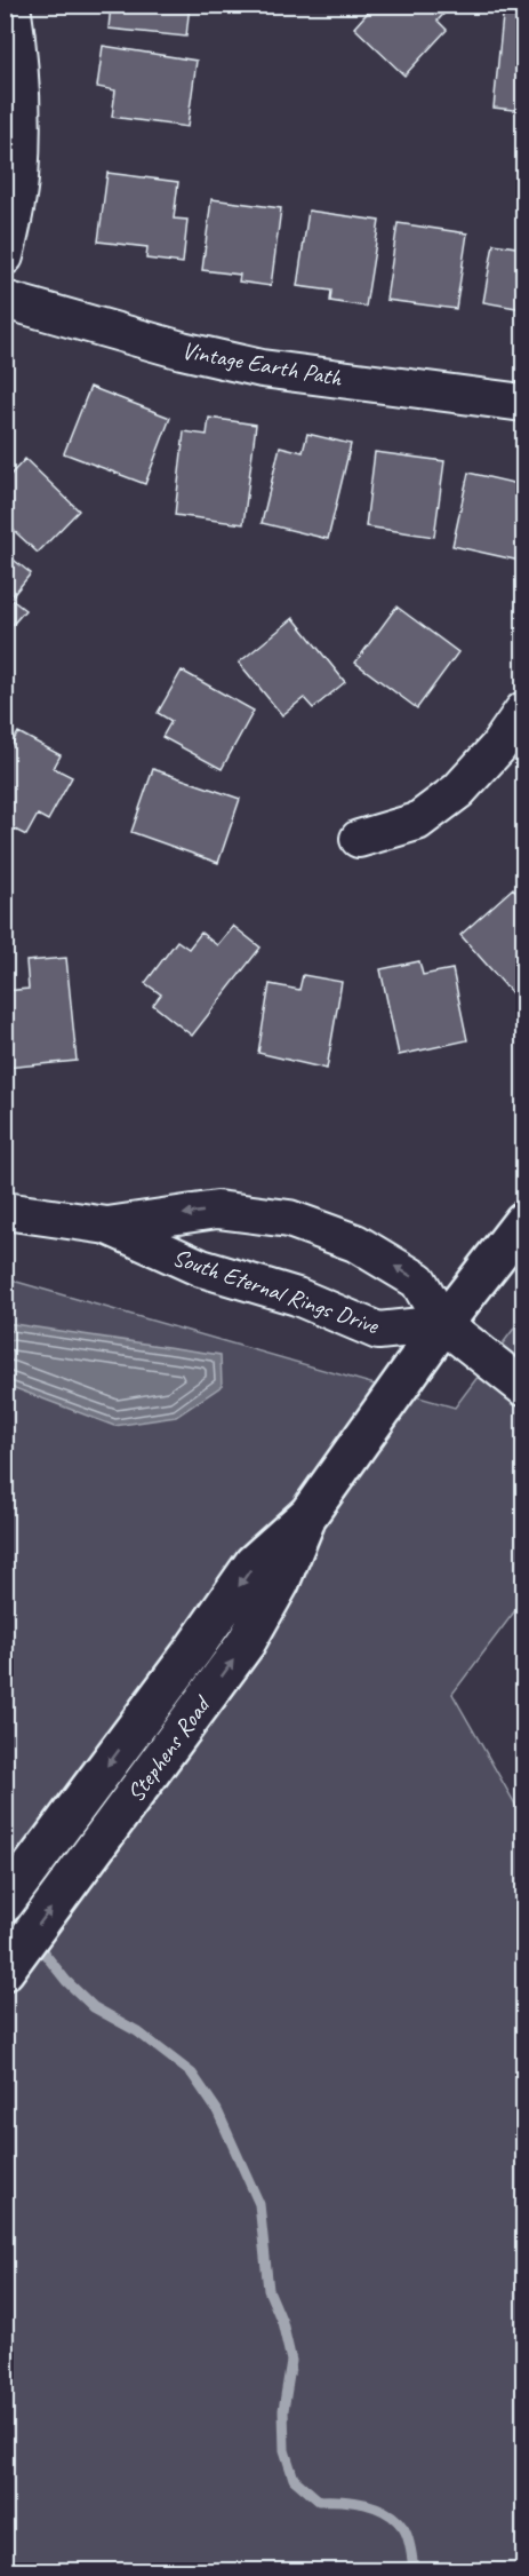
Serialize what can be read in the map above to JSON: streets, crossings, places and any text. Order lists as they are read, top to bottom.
{
  "streets": {
    "street": ["Vintage Earth Path", "South Eternal Rings Drive", "Stephens Road"]
  },
  "crossings": [
    ["South Eternal Rings Drive", "Stephens Road"]
  ]
}
